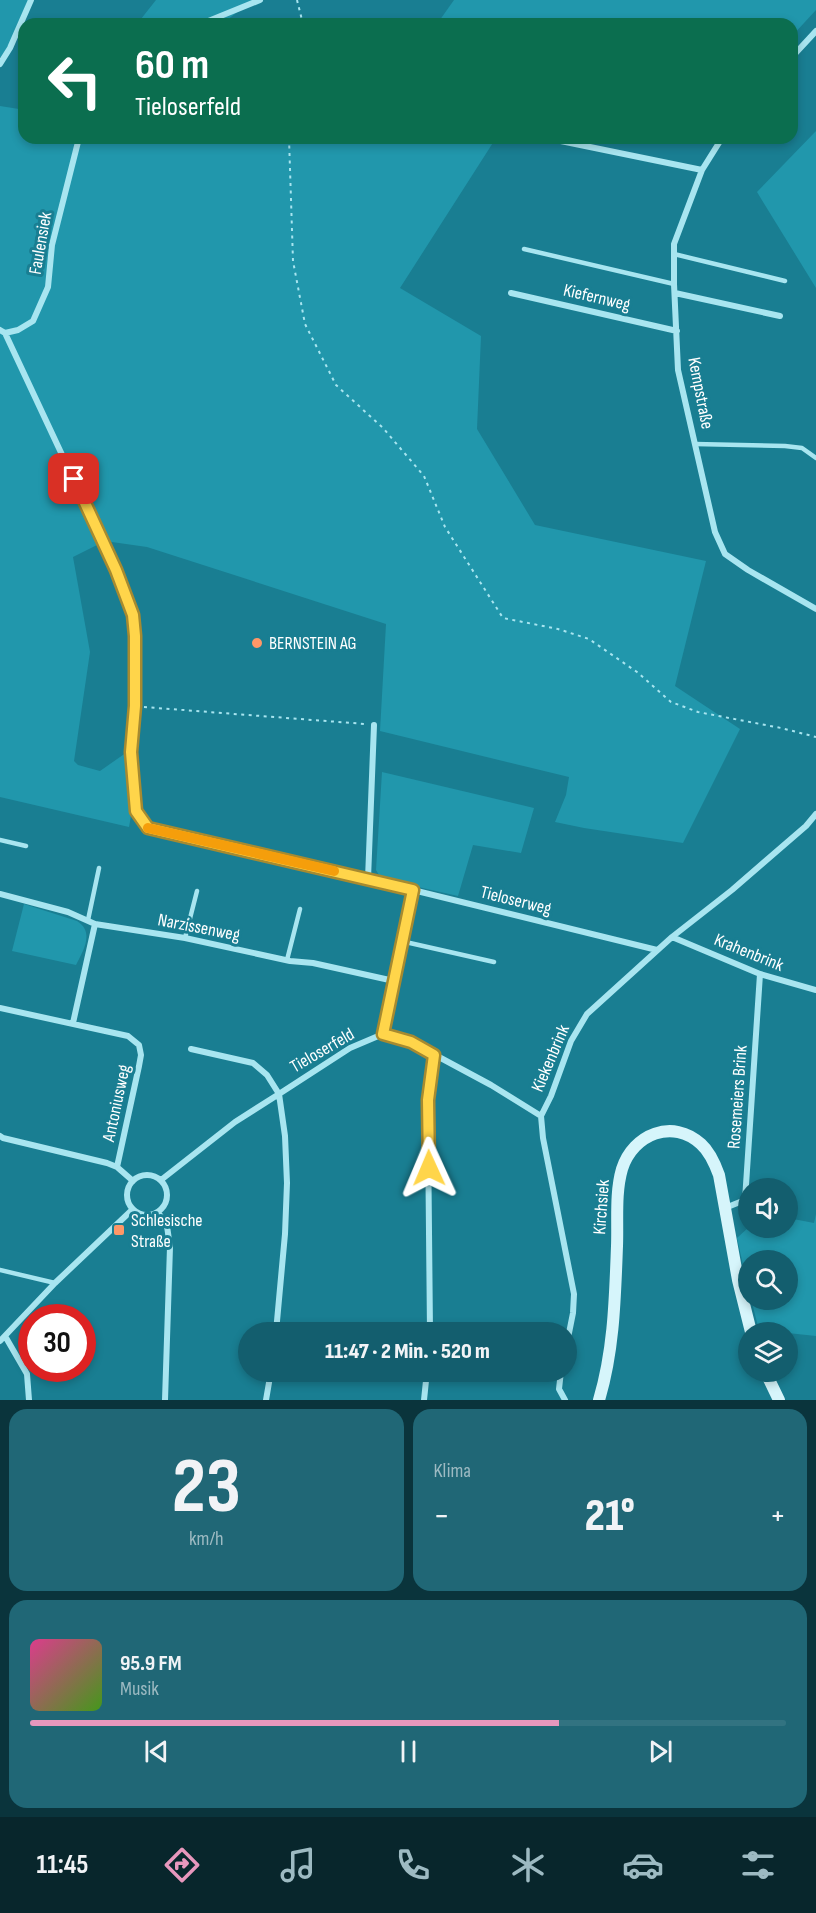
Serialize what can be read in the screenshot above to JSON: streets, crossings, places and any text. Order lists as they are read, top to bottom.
{
  "streets": {
    "main road": ["Kirchsiek"],
    "street": [
      "Faulensiek",
      "Kiefernweg",
      "Kempstraße",
      "Tieloserweg",
      "Narzissenweg",
      "Krahenbrink",
      "Tieloserfeld",
      "Kiekenbrink",
      "Rosemeiers Brink",
      "Antoniusweg"
    ]
  },
  "crossings": [
    ["Kiefernweg", "Kempstraße"],
    ["Tieloserweg", "Kiekenbrink"],
    ["Krahenbrink", "Kiekenbrink"],
    ["Krahenbrink", "Rosemeiers Brink"],
    ["Tieloserfeld", "Kiekenbrink"],
    ["Rosemeiers Brink", "Kirchsiek"]
  ],
  "places": {
    "other": ["BERNSTEIN AG"],
    "transit": ["Schlesische Straße"]
  },
  "page": {
    "turn": ["60 m", "Tieloserfeld"],
    "limit": "30",
    "trip": "11:47 · 2 Min. · 520 m",
    "tile": [
      ["23", "km/h"],
      "Klima"
    ],
    "heat": ["−", "21°", "+"],
    "song": ["95.9 FM", "Musik"],
    "tabs": "11:45"
  }
}
